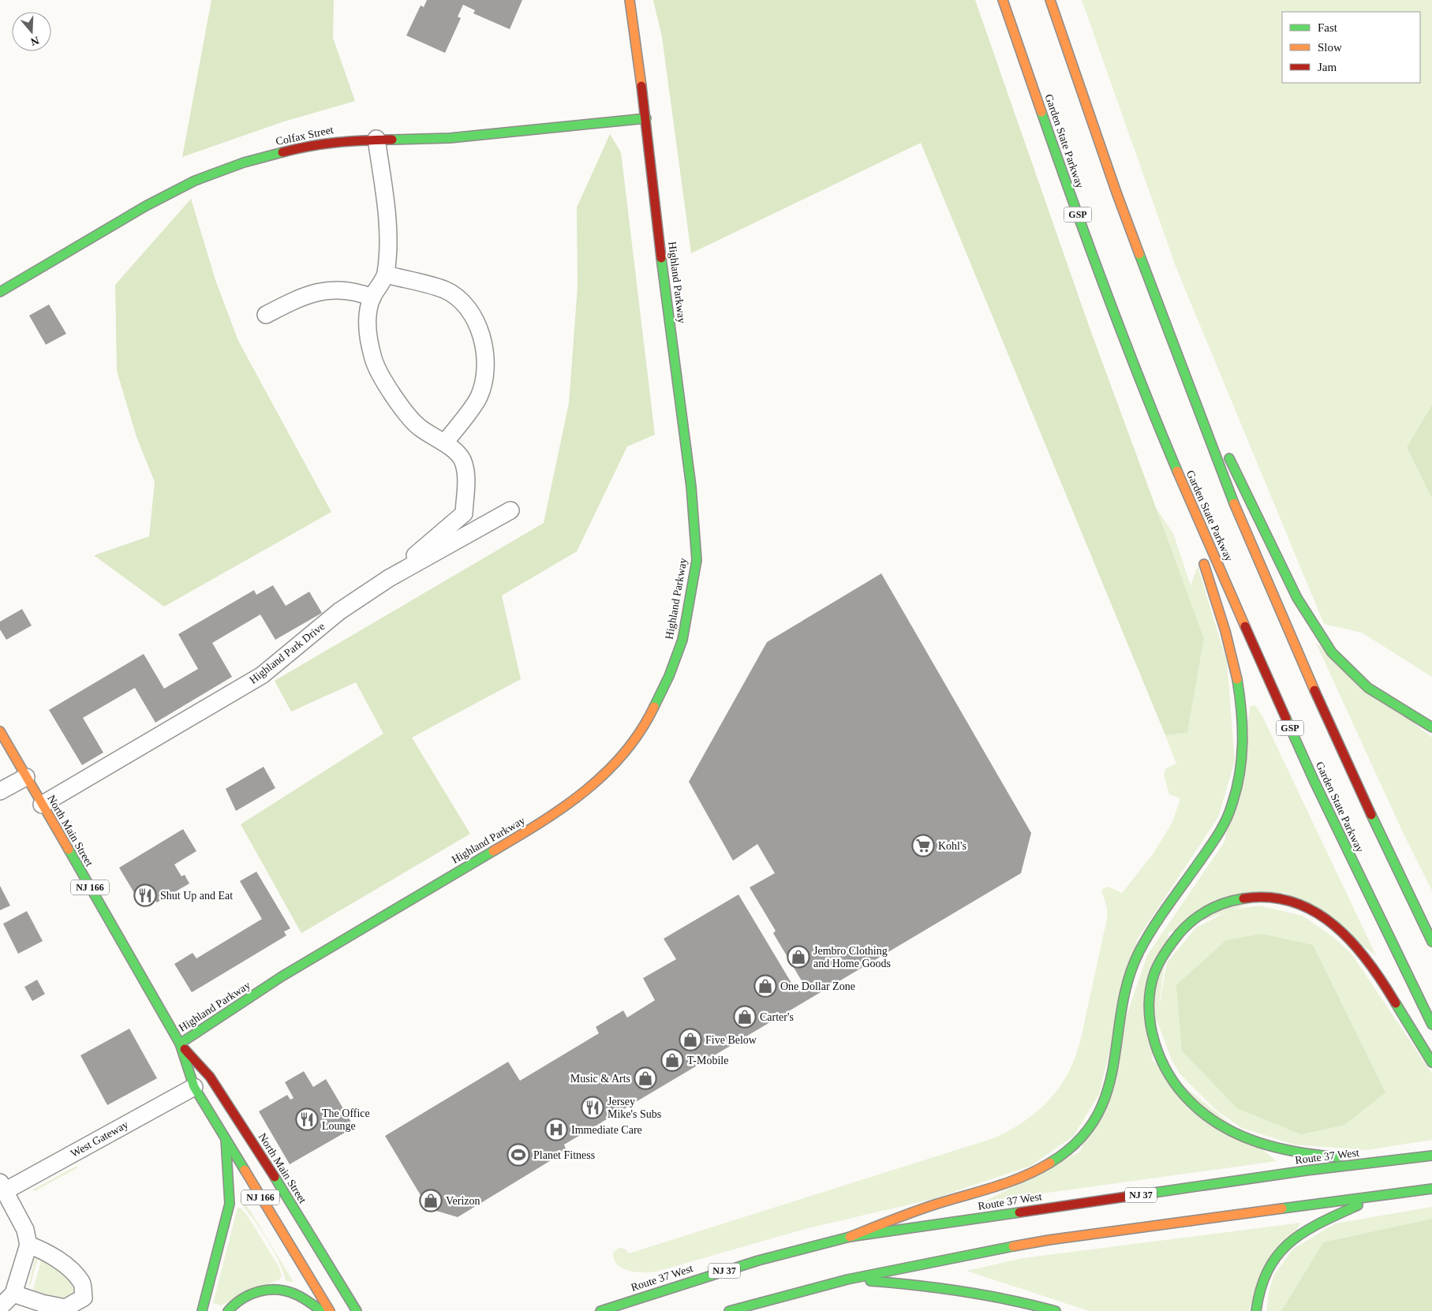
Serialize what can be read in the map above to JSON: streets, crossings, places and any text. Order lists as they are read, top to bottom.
{
  "streets": {
    "main road": [
      "Colfax Street",
      "Garden State Parkway",
      "GSP",
      "Highland Parkway",
      "North Main Street",
      "NJ 166",
      "Route 37 West",
      "NJ 37"
    ],
    "street": ["Highland Park Drive", "West Gateway"]
  },
  "crossings": [
    ["Colfax Street", "Highland Parkway"],
    ["Highland Parkway", "North Main Street"],
    ["Highland Park Drive", "North Main Street"],
    ["North Main Street", "West Gateway"]
  ],
  "places": {
    "supermarket": ["Kohl's"],
    "restaurant": ["Shut Up and Eat", "Jersey Mike's Subs", "The Office Lounge"],
    "shop": [
      "Jembro Clothing and Home Goods",
      "One Dollar Zone",
      "Carter's",
      "Five Below",
      "T-Mobile",
      "Music & Arts",
      "Verizon"
    ],
    "hospital": ["Immediate Care"],
    "sports": ["Planet Fitness"]
  },
  "legend": ["Fast", "Slow", "Jam"],
  "north": "bottom"
}
